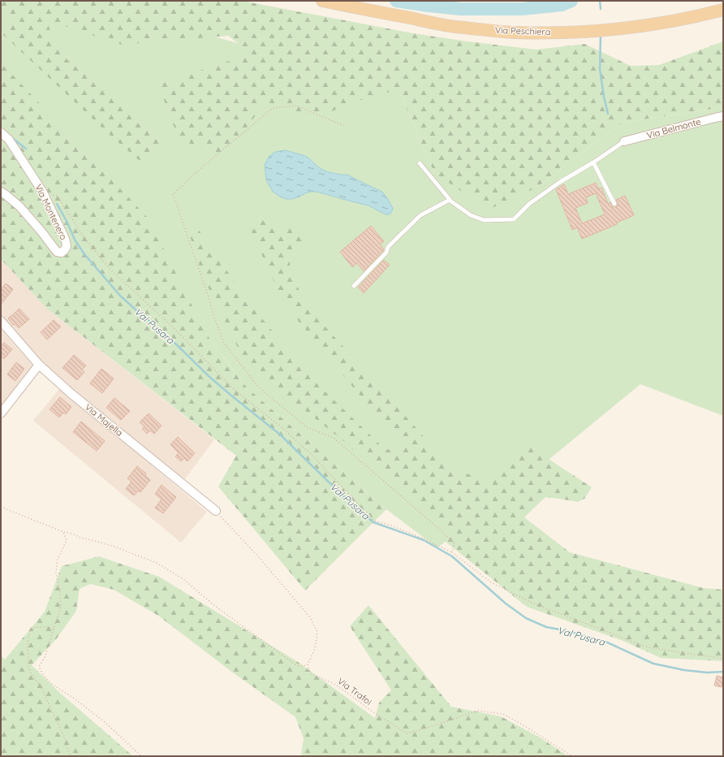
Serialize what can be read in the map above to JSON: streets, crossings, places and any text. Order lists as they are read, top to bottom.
{
  "streets": {
    "main road": ["Via Peschiera"],
    "street": ["Via Belmonte", "Via Montenero", "Via Majella"],
    "path": ["Via Trafoi"]
  },
  "water": ["Val Pusara"]
}
